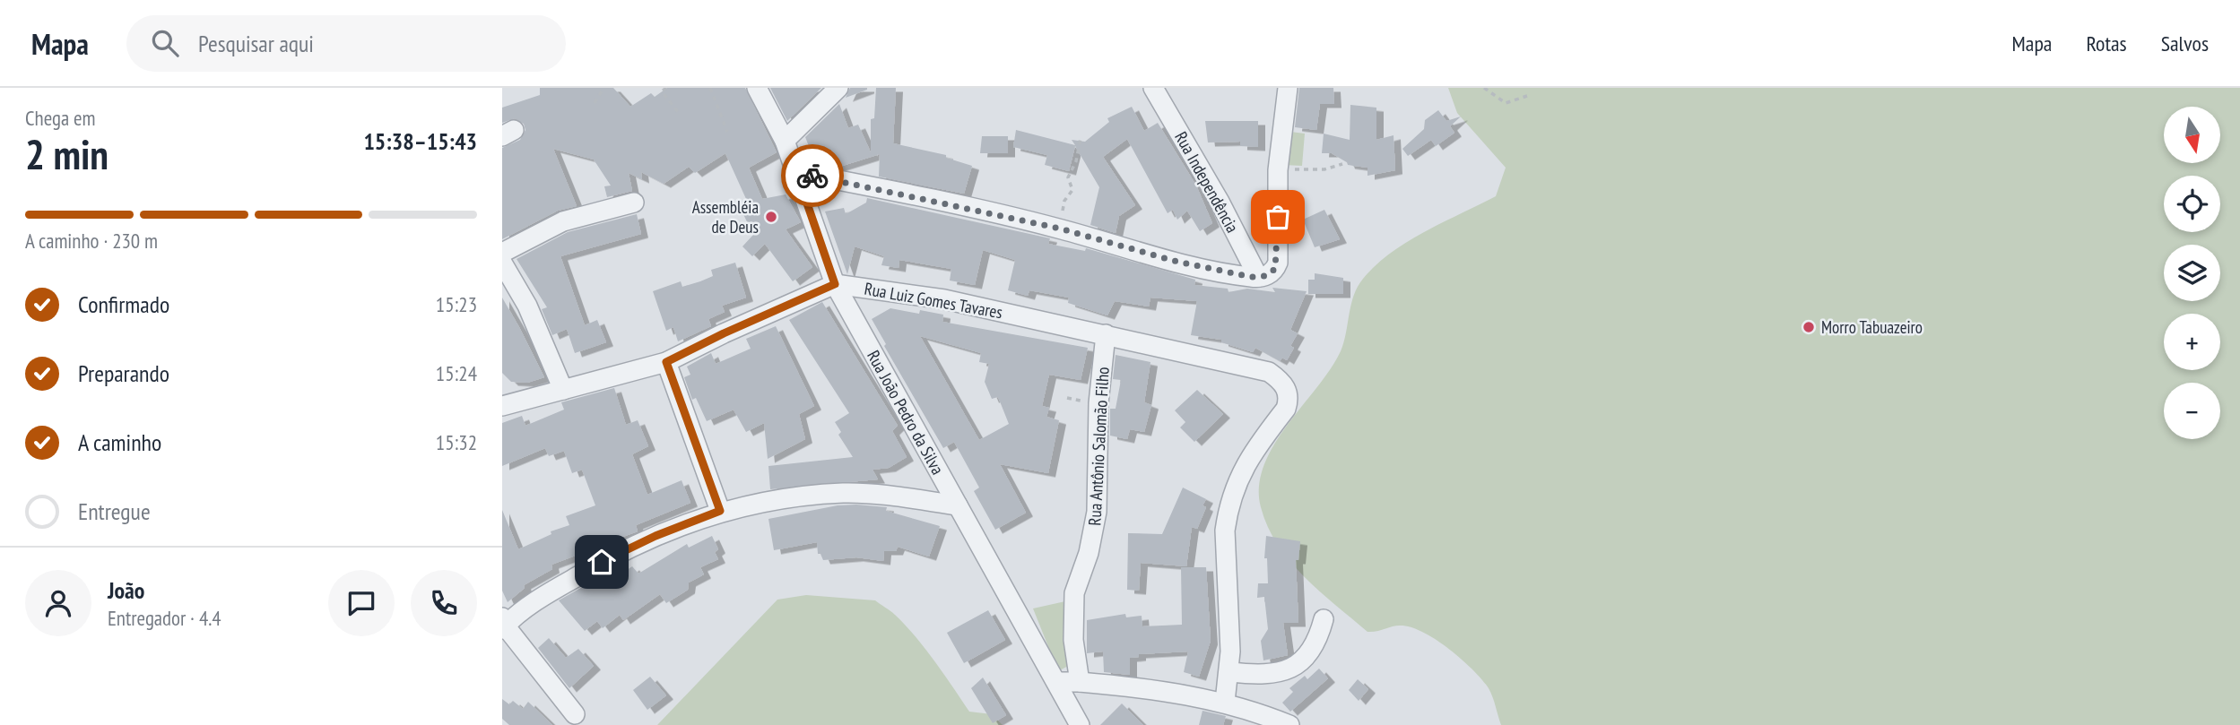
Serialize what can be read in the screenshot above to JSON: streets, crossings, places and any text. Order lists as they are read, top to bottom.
{
  "streets": {
    "street": [
      "Rua Independência",
      "Rua Luiz Gomes Tavares",
      "Rua João Pedro da Silva",
      "Rua Antônio Salomão Filho"
    ]
  },
  "crossings": [
    ["Rua Luiz Gomes Tavares", "Rua João Pedro da Silva"],
    ["Rua Luiz Gomes Tavares", "Rua Antônio Salomão Filho"]
  ],
  "places": ["Assembléia de Deus", "Morro Tabuazeiro"],
  "north": "bottom",
  "page": {
    "header": "Mapa",
    "search": "Pesquisar aqui",
    "nav": ["Mapa", "Rotas", "Salvos"],
    "heading": ["2 min", "Chega em", "15:38–15:43"],
    "panel": ["João", "Entregador · 4.4"],
    "map_buttons": ["+", "−"],
    "bar": "A caminho · 230 m",
    "list": [
      ["Confirmado", "15:23"],
      ["Preparando", "15:24"],
      ["A caminho", "15:32"],
      "Entregue"
    ]
  }
}
